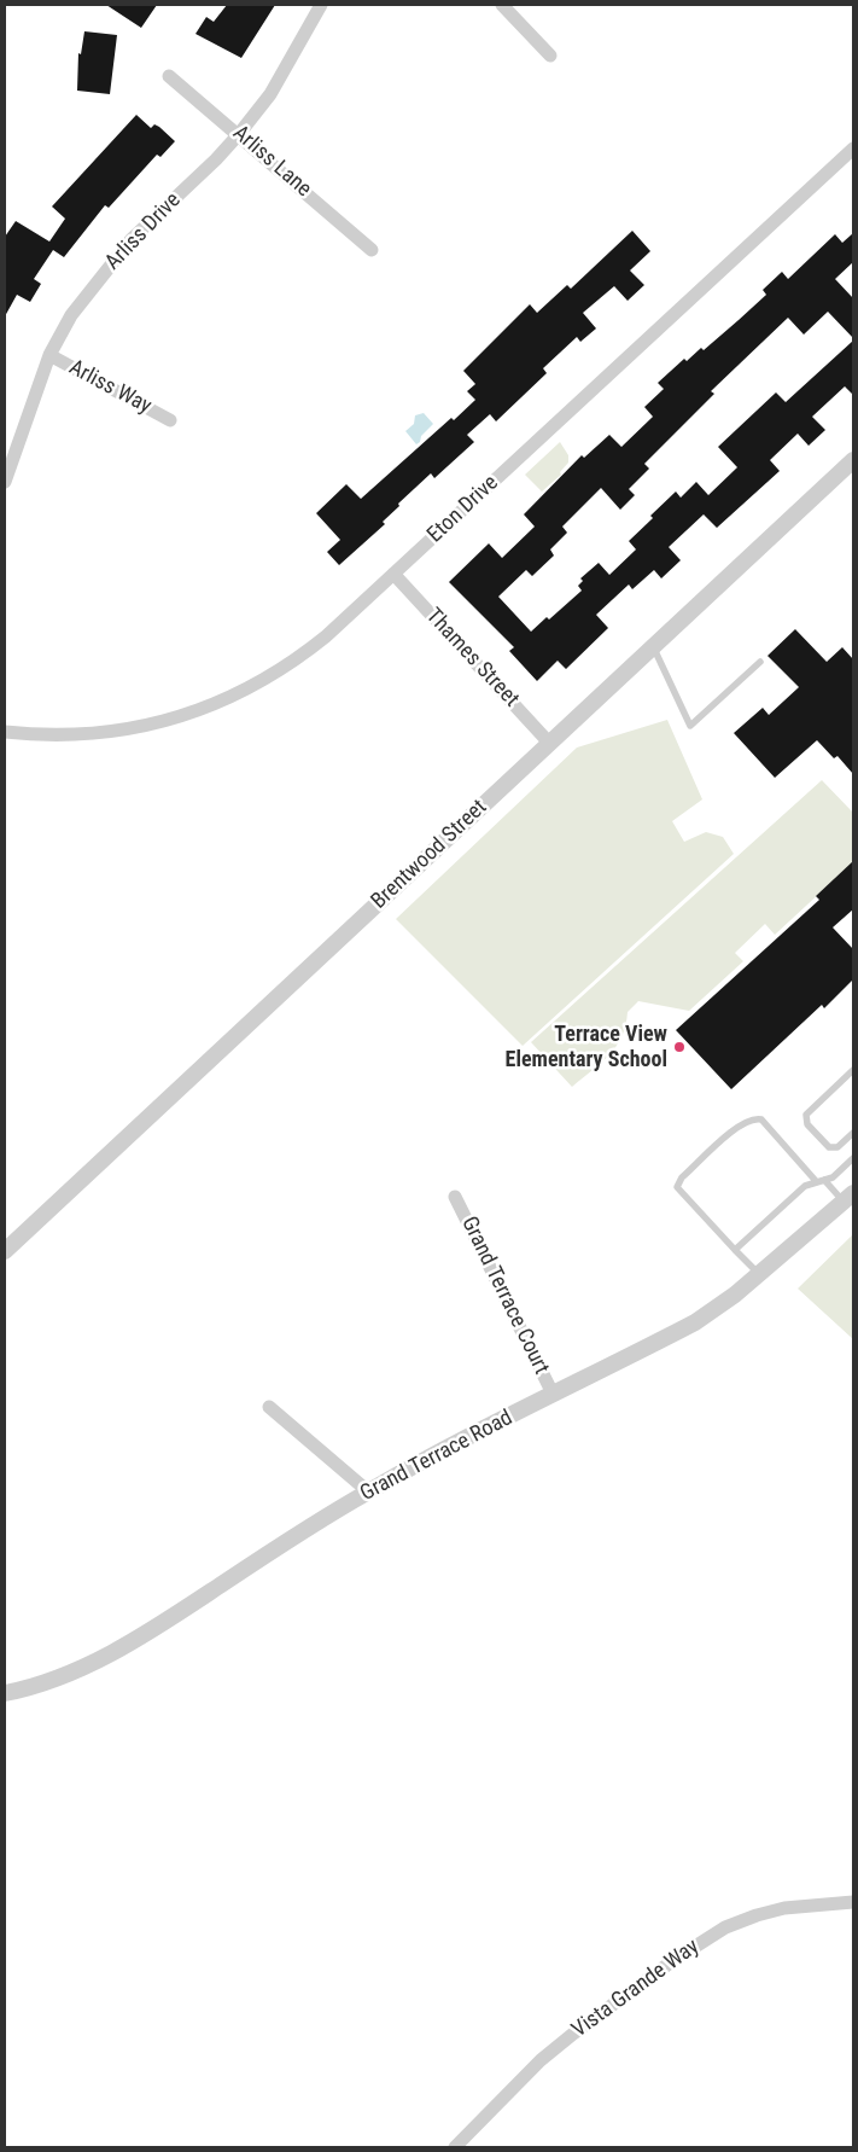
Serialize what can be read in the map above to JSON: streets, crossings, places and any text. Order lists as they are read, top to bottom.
{
  "streets": {
    "street": [
      "Arliss Lane",
      "Arliss Drive",
      "Arliss Way",
      "Eton Drive",
      "Thames Street",
      "Brentwood Street",
      "Grand Terrace Court",
      "Grand Terrace Road",
      "Vista Grande Way"
    ]
  },
  "crossings": [
    ["Arliss Lane", "Arliss Drive"],
    ["Arliss Drive", "Arliss Way"],
    ["Eton Drive", "Thames Street"],
    ["Thames Street", "Brentwood Street"],
    ["Grand Terrace Court", "Grand Terrace Road"]
  ],
  "places": ["Terrace View Elementary School"]
}
